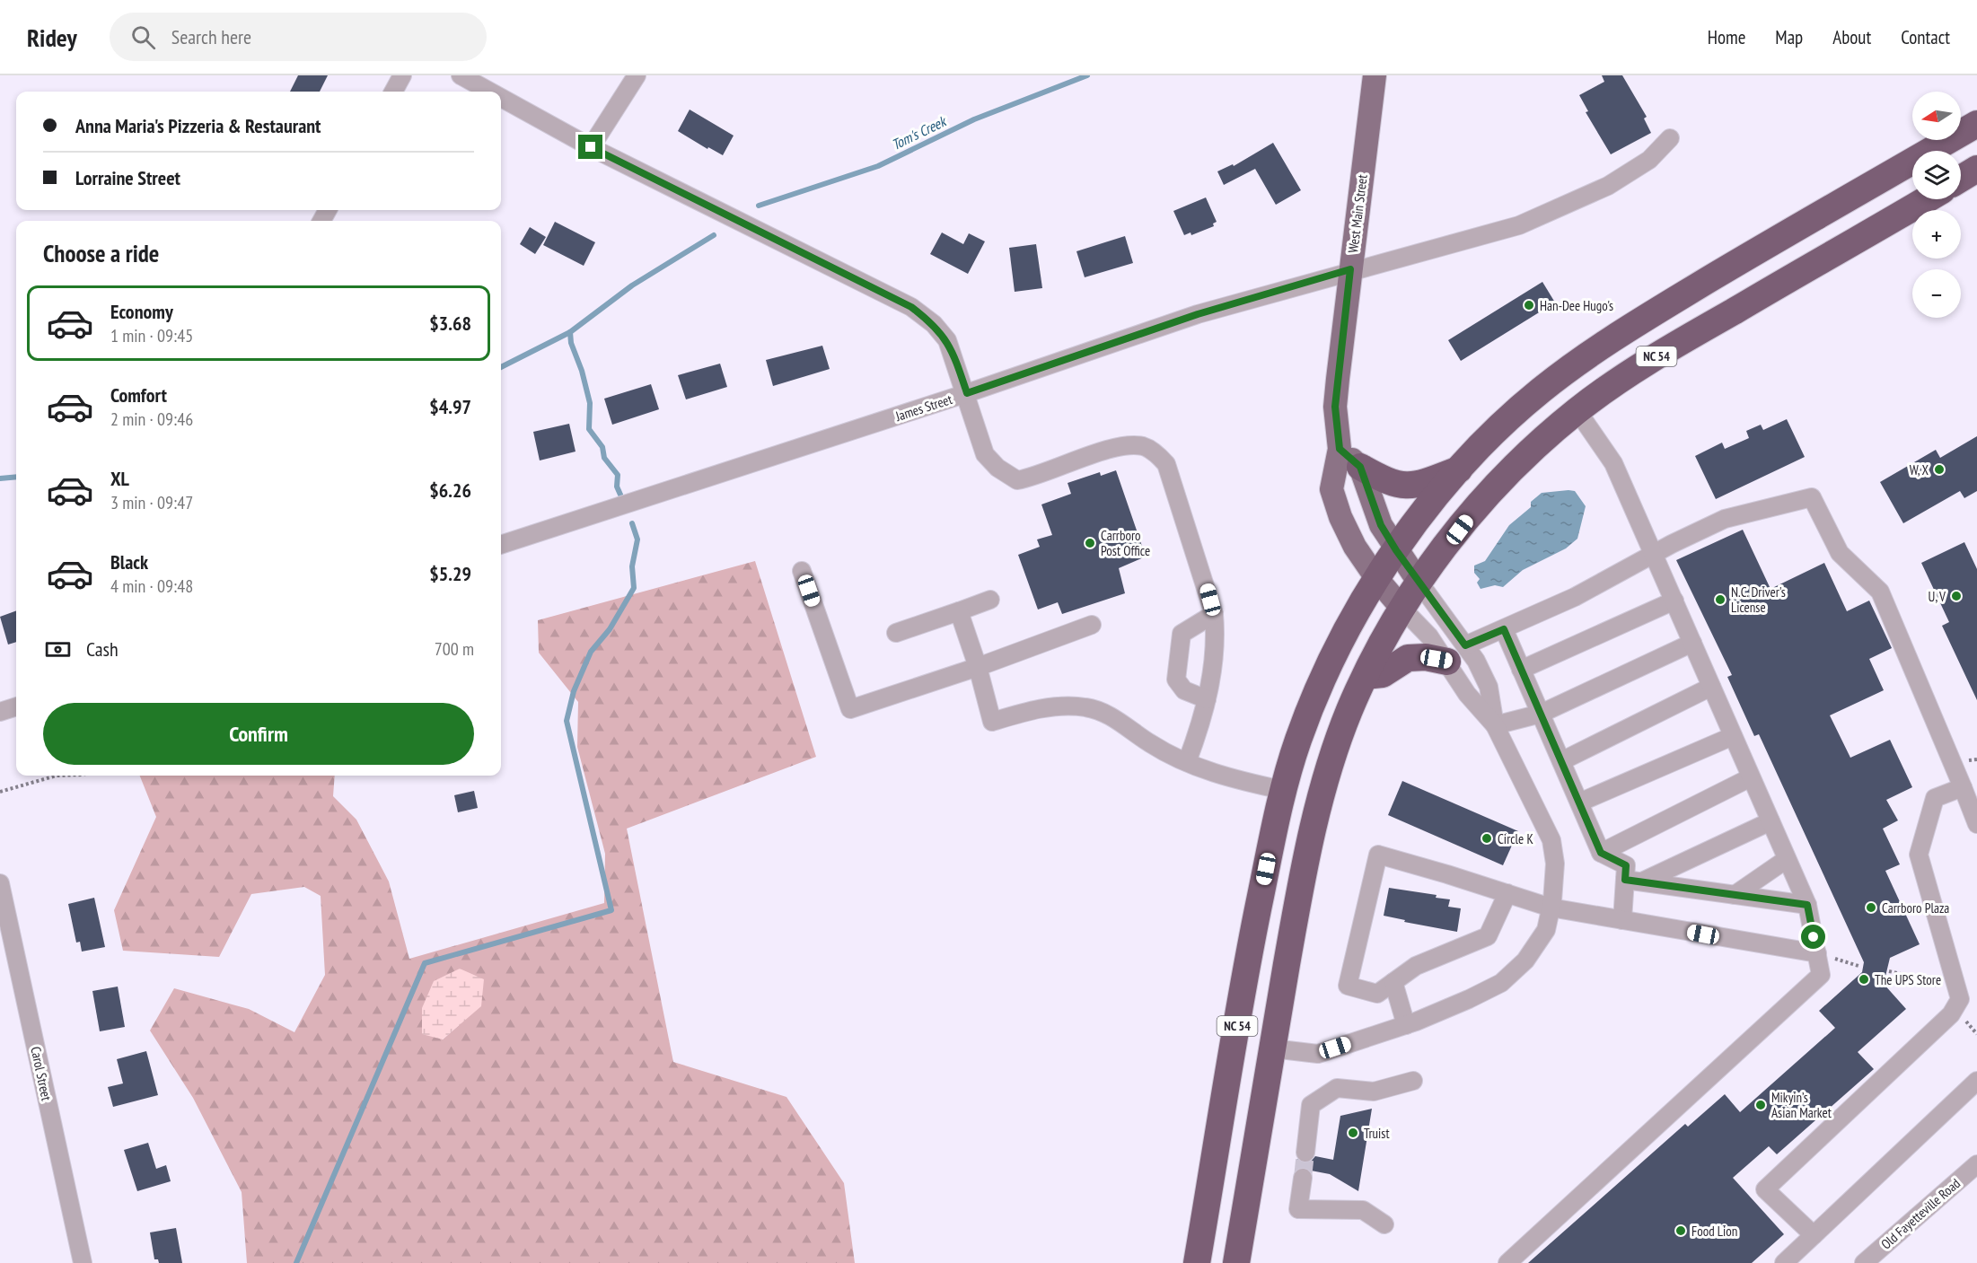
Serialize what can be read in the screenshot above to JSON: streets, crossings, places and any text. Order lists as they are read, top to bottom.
{
  "streets": {
    "highway": ["NC 54"],
    "main road": ["West Main Street"],
    "street": ["James Street", "Carol Street", "Old Fayetteville Road"]
  },
  "crossings": [
    ["West Main Street", "NC 54"],
    ["West Main Street", "James Street"]
  ],
  "water": ["Tom's Creek"],
  "places": [
    "Han-Dee Hugo's",
    "W, X",
    "Carrboro Post Office",
    "U, V",
    "N.C. Driver's License",
    "Circle K",
    "Carrboro Plaza",
    "The UPS Store",
    "Mikyin’s Asian Market",
    "Truist",
    "Food Lion"
  ],
  "north": "left",
  "page": {
    "header": "Ridey",
    "search": "Search here",
    "nav": [
      "Home",
      "Map",
      "About",
      "Contact"
    ],
    "map_buttons": ["+", "−"],
    "banner": ["Anna Maria's Pizzeria & Restaurant", "Lorraine Street"],
    "heading": "Choose a ride",
    "list": [
      {
        "name": "Economy",
        "note": "1 min · 09:45",
        "value": "$3.68"
      },
      {
        "name": "Comfort",
        "note": "2 min · 09:46",
        "value": "$4.97"
      },
      {
        "name": "XL",
        "note": "3 min · 09:47",
        "value": "$6.26"
      },
      {
        "name": "Black",
        "note": "4 min · 09:48",
        "value": "$5.29"
      }
    ],
    "pay": ["Cash", "700 m"],
    "buttons": "Confirm"
  }
}
